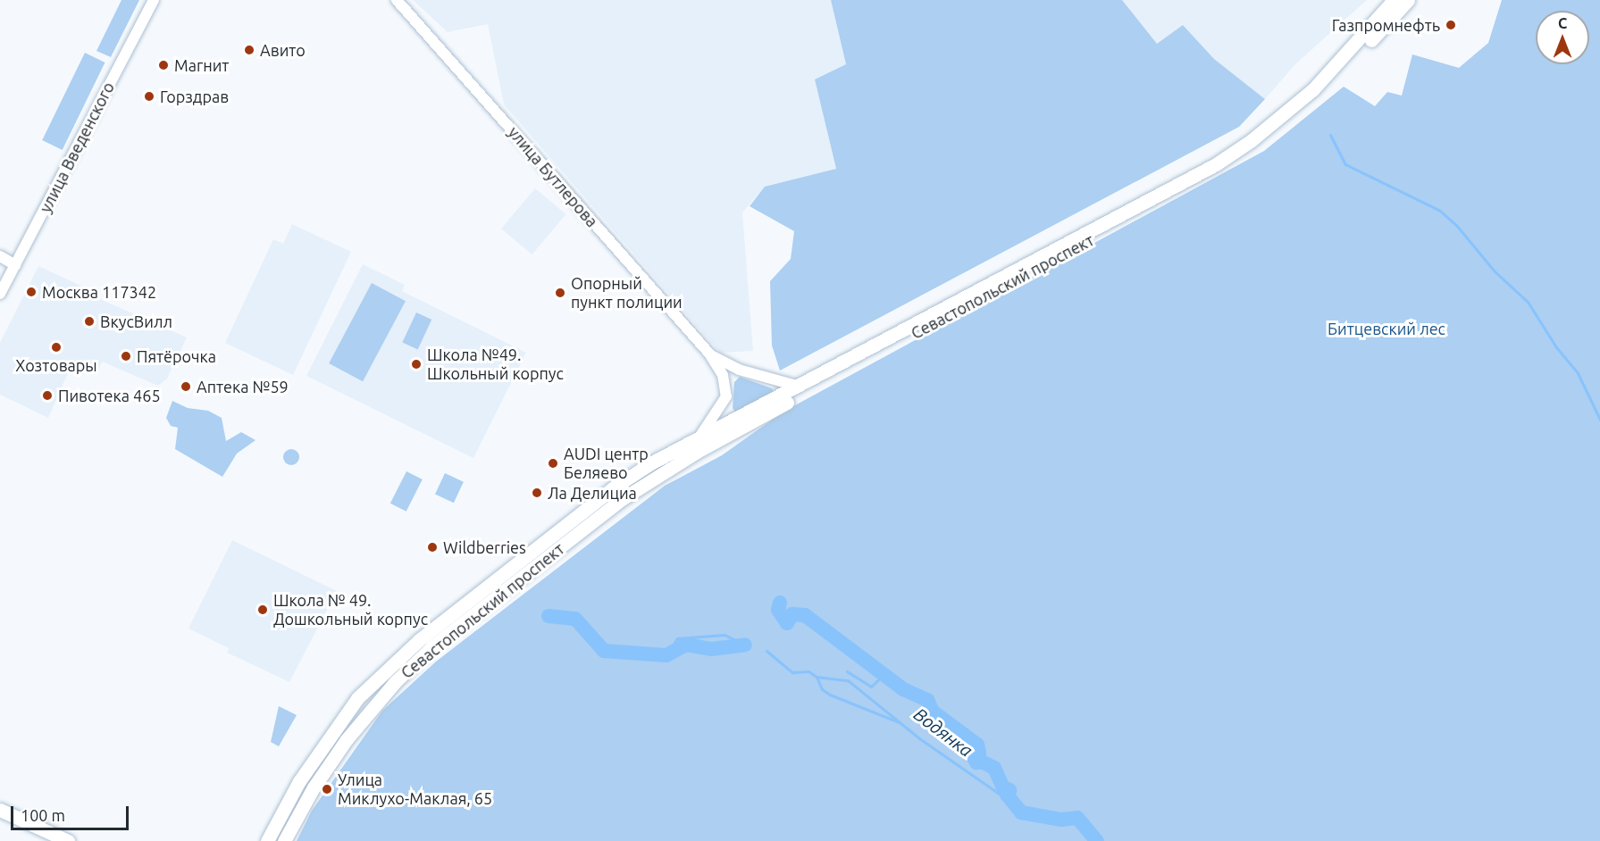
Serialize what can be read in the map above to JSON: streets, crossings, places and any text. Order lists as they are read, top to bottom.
{
  "streets": {
    "main road": ["Севастопольский проспект"],
    "street": ["улица Введенского", "улица Бутлерова"]
  },
  "crossings": [
    ["улица Бутлерова", "Севастопольский проспект"]
  ],
  "water": ["Водянка"],
  "parks": ["Битцевский лес"],
  "places": [
    "Газпромнефть",
    "Авито",
    "Магнит",
    "Горздрав",
    "Москва 117342",
    "Опорный пункт полиции",
    "ВкусВилл",
    "Хозтовары",
    "Пятёрочка",
    "Школа №49. Школьный корпус",
    "Аптека №59",
    "Пивотека 465",
    "AUDI центр Беляево",
    "Ла Делициа",
    "Wildberries",
    "Школа № 49. Дошкольный корпус",
    "Улица Миклухо-Маклая, 65"
  ],
  "scale_bar": "100 m",
  "north": "top"
}
